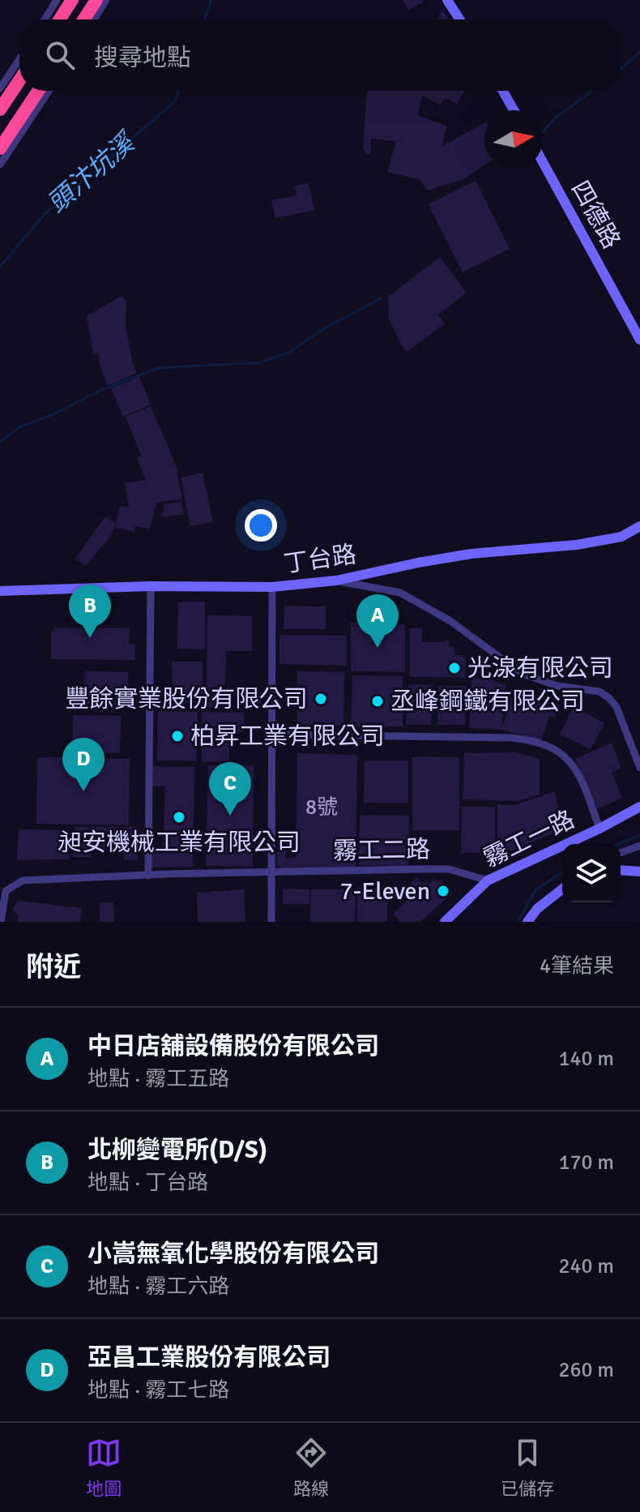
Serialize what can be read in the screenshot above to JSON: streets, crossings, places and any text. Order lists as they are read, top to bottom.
{
  "streets": {
    "street": [
      "四德路",
      "丁台路",
      "霧工一路",
      "霧工二路"
    ]
  },
  "crossings": [
    ["霧工一路", "霧工二路"]
  ],
  "water": ["頭汴坑溪"],
  "places": [
    "光湶有限公司",
    "豐餘實業股份有限公司",
    "丞峰鋼鐵有限公司",
    "柏昇工業有限公司",
    "昶安機械工業有限公司",
    "7-Eleven"
  ],
  "house_numbers": ["8號"],
  "north": "right",
  "page": {
    "search": "搜尋地點",
    "pins": [
      "B",
      "A",
      "D",
      "C"
    ],
    "heading": ["附近", "4筆結果"],
    "list": [
      {
        "mark": "A",
        "name": "中日店舖設備股份有限公司",
        "note": "地點 · 霧工五路",
        "value": "140 m"
      },
      {
        "mark": "B",
        "name": "北柳變電所(D/S)",
        "note": "地點 · 丁台路",
        "value": "170 m"
      },
      {
        "mark": "C",
        "name": "小嵩無氧化學股份有限公司",
        "note": "地點 · 霧工六路",
        "value": "240 m"
      },
      {
        "mark": "D",
        "name": "亞昌工業股份有限公司",
        "note": "地點 · 霧工七路",
        "value": "260 m"
      }
    ],
    "nav": ["地圖", "路線", "已儲存"]
  }
}
